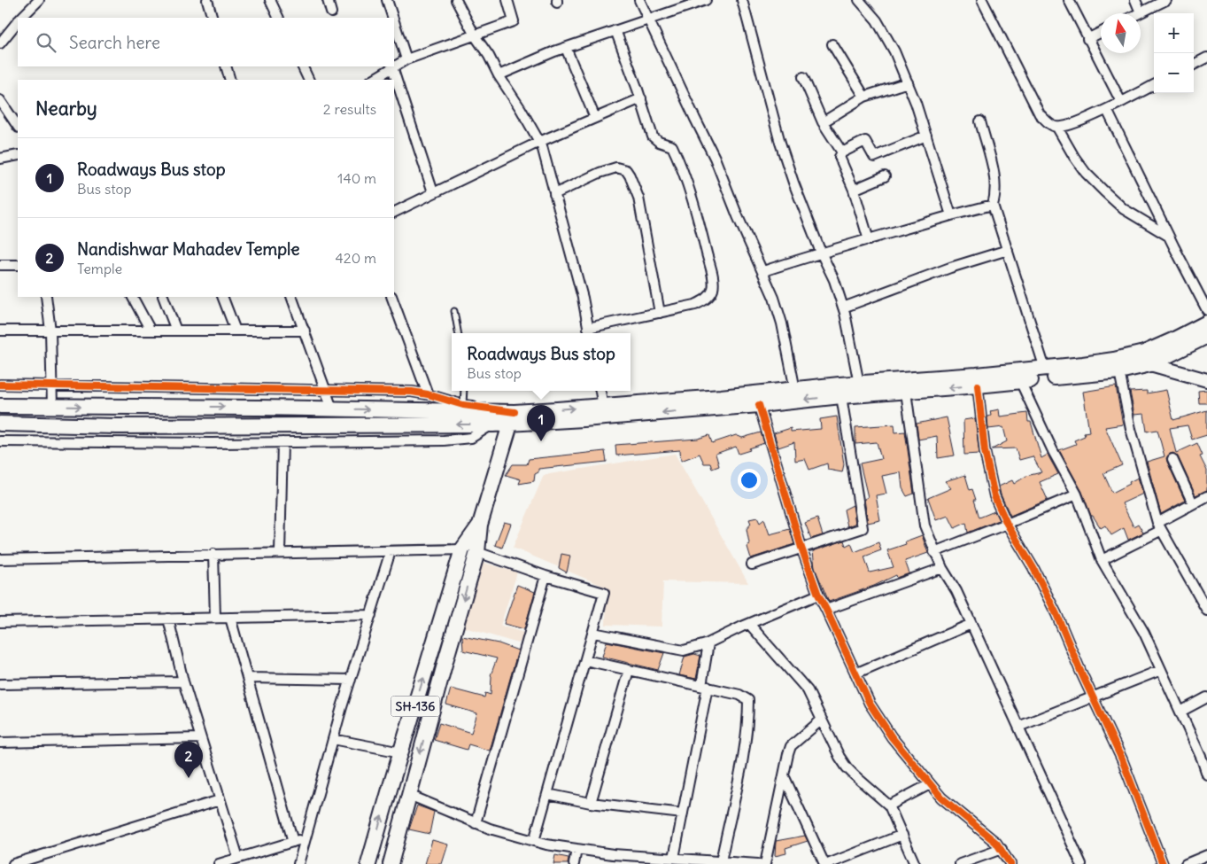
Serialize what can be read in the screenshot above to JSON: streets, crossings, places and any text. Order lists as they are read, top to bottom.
{
  "streets": {
    "main road": ["SH-136"]
  },
  "north": "top",
  "page": {
    "map_buttons": ["+", "−"],
    "search": "Search here",
    "heading": ["Nearby", "2 results"],
    "list": [
      {
        "mark": "1",
        "name": "Roadways Bus stop",
        "note": "Bus stop",
        "value": "140 m"
      },
      {
        "mark": "2",
        "name": "Nandishwar Mahadev Temple",
        "note": "Temple",
        "value": "420 m"
      }
    ],
    "popup": ["Roadways Bus stop", "Bus stop"],
    "pins": ["1", "2"]
  }
}
